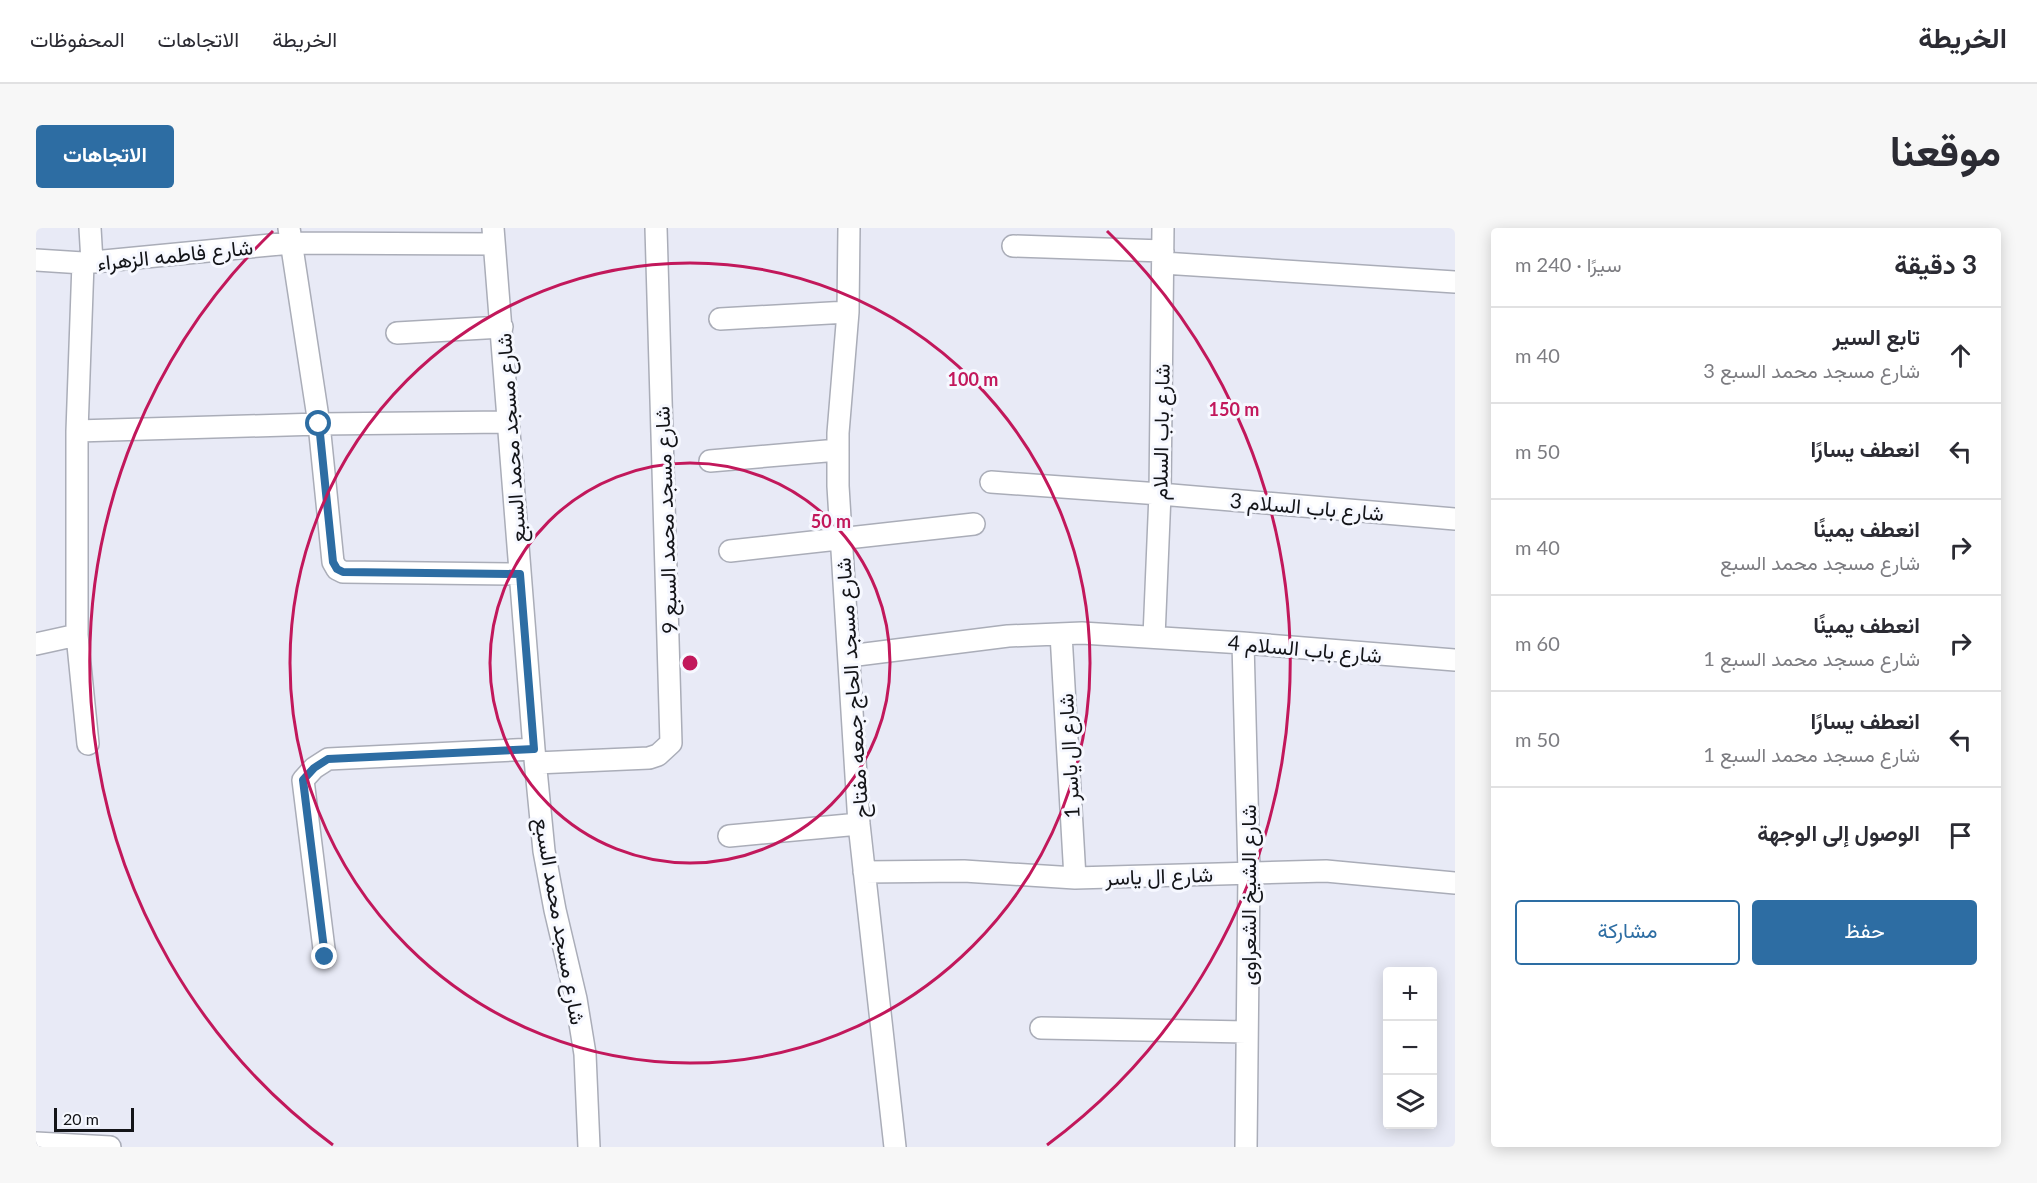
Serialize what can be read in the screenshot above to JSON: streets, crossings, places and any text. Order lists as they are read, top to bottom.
{
  "streets": {
    "street": [
      "شارع فاطمه الزهراء",
      "شارع باب السلام",
      "شارع مسجد محمد السبع",
      "شارع باب السلام 3",
      "شارع مسجد محمد السبع 9",
      "شارع باب السلام 4",
      "شارع مسجد الحاج جمعه مفتاح",
      "شارع ال ياسر 1",
      "شارع ال ياسر",
      "شارع الشيخ الشعراوى"
    ]
  },
  "crossings": [
    ["شارع فاطمه الزهراء", "شارع مسجد محمد السبع"],
    ["شارع باب السلام", "شارع باب السلام 3"],
    ["شارع باب السلام", "شارع باب السلام 4"],
    ["شارع مسجد محمد السبع", "شارع مسجد محمد السبع 9"],
    ["شارع باب السلام 4", "شارع مسجد الحاج جمعه مفتاح"],
    ["شارع باب السلام 4", "شارع ال ياسر 1"],
    ["شارع باب السلام 4", "شارع الشيخ الشعراوى"],
    ["شارع مسجد الحاج جمعه مفتاح", "شارع ال ياسر"],
    ["شارع ال ياسر 1", "شارع ال ياسر"],
    ["شارع ال ياسر", "شارع الشيخ الشعراوى"]
  ],
  "scale_bar": "20 m",
  "page": {
    "header": "الخريطة",
    "nav": ["الخريطة", "الاتجاهات", "المحفوظات"],
    "title": "موقعنا",
    "buttons": [
      "الاتجاهات",
      ["حفظ", "مشاركة"]
    ],
    "heading": ["3 دقيقة", "سيرًا · 240 m"],
    "list": [
      ["تابع السير", "شارع مسجد محمد السبع 3", "40 m"],
      ["انعطف يسارًا", "50 m"],
      ["انعطف يمينًا", "شارع مسجد محمد السبع", "40 m"],
      ["انعطف يمينًا", "شارع مسجد محمد السبع 1", "60 m"],
      ["انعطف يسارًا", "شارع مسجد محمد السبع 1", "50 m"],
      "الوصول إلى الوجهة"
    ],
    "map_buttons": ["+", "−"],
    "scale": "20 m"
  },
  "rings": ["100 m", "150 m", "50 m"]
}
